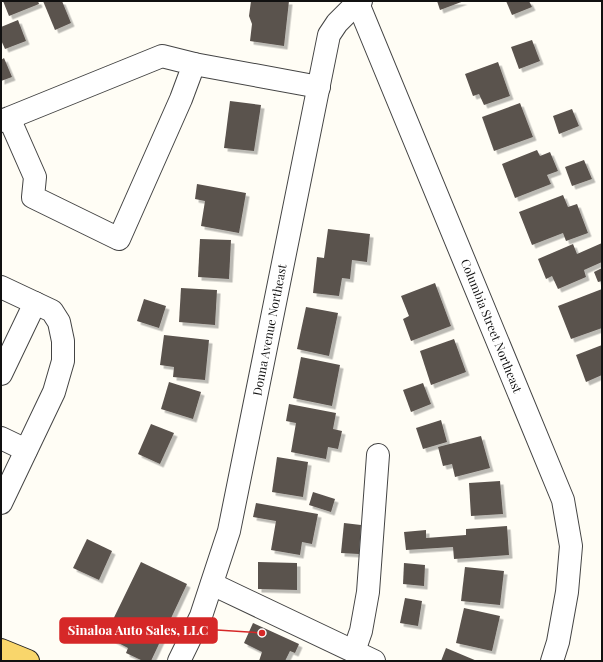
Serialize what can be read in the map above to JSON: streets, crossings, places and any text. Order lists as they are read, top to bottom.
{
  "streets": {
    "street": ["Columbia Street Northeast", "Donna Avenue Northeast"]
  },
  "crossings": [
    ["Columbia Street Northeast", "Donna Avenue Northeast"]
  ],
  "places": ["Sinaloa Auto Sales, LLC"]
}
